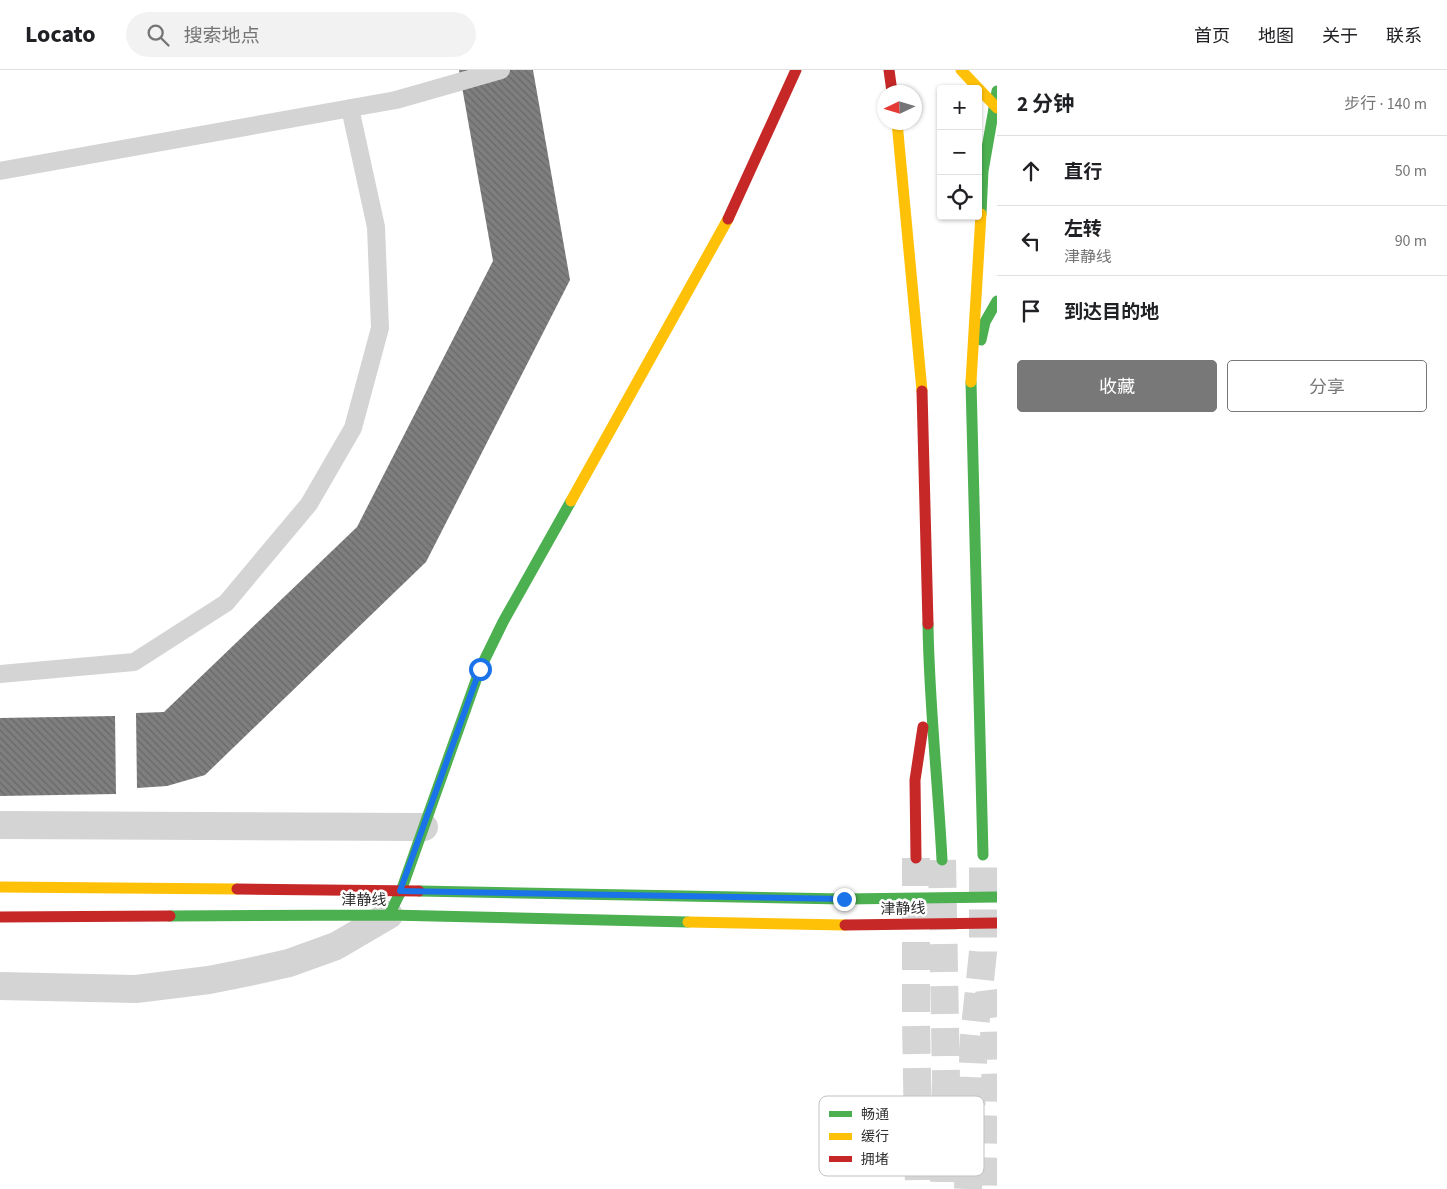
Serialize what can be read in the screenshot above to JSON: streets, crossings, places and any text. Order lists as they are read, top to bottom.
{
  "streets": {
    "main road": ["津静线"]
  },
  "legend": ["畅通", "缓行", "拥堵"],
  "north": "left",
  "page": {
    "header": "Locato",
    "search": "搜索地点",
    "nav": [
      "首页",
      "地图",
      "关于",
      "联系"
    ],
    "heading": ["2 分钟", "步行 · 140 m"],
    "map_buttons": ["+", "−"],
    "list": [
      ["直行", "50 m"],
      ["左转", "津静线", "90 m"],
      "到达目的地"
    ],
    "buttons": ["收藏", "分享"]
  }
}
